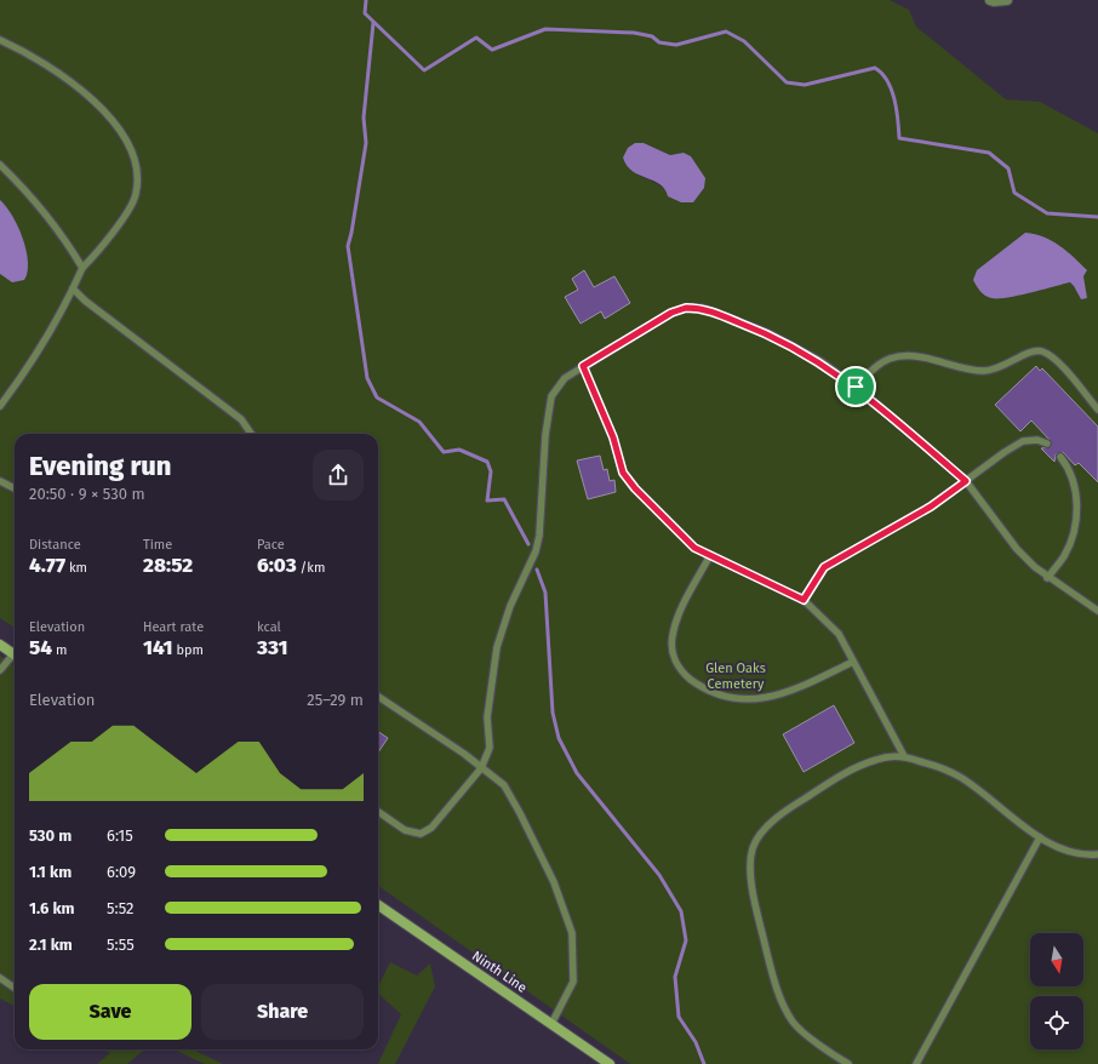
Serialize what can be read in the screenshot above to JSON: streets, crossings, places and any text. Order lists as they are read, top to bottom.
{
  "streets": {
    "main road": ["Ninth Line"]
  },
  "parks": ["Glen Oaks Cemetery"],
  "north": "bottom",
  "page": {
    "heading": ["Evening run", "20:50 · 9 × 530 m"],
    "stats": [
      ["Distance", "4.77 km"],
      ["Time", "28:52"],
      ["Pace", "6:03 /km"],
      ["Elevation", "54 m"],
      ["Heart rate", "141 bpm"],
      ["kcal", "331"]
    ],
    "chart": ["Elevation", "25–29 m"],
    "list": [
      {
        "name": "530 m",
        "note": "6:15"
      },
      {
        "name": "1.1 km",
        "note": "6:09"
      },
      {
        "name": "1.6 km",
        "note": "5:52"
      },
      {
        "name": "2.1 km",
        "note": "5:55"
      }
    ],
    "buttons": ["Save", "Share"]
  }
}
